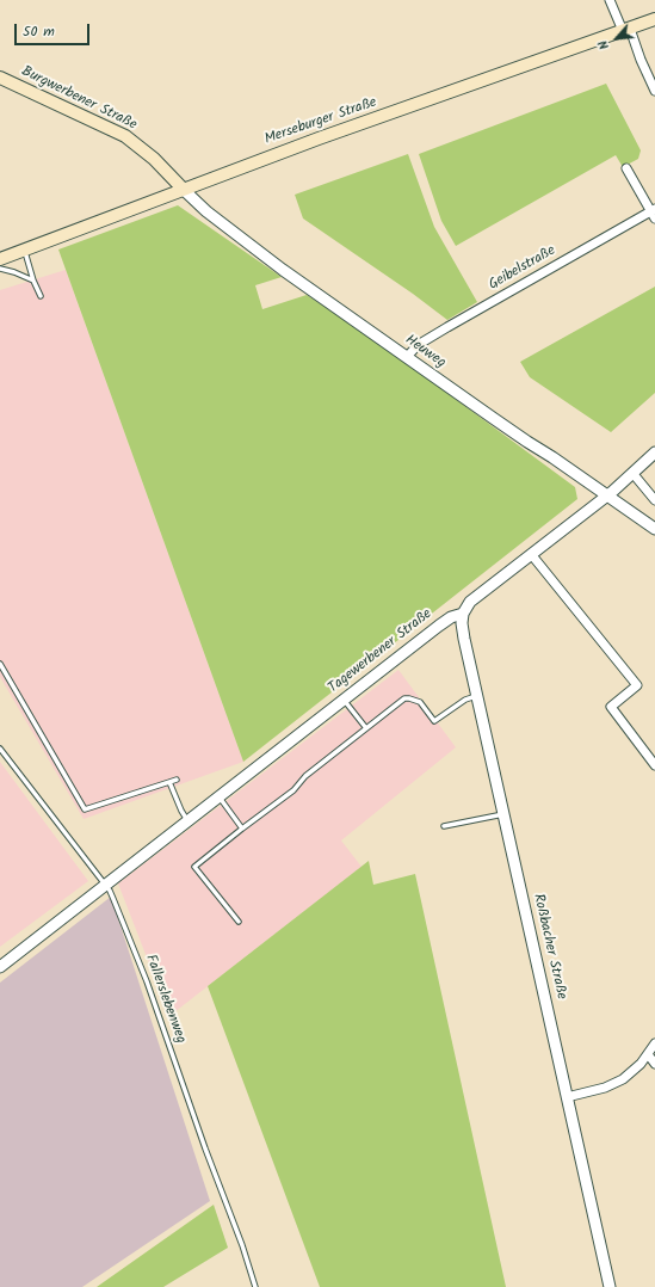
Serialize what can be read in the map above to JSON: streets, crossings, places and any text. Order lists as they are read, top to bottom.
{
  "streets": {
    "main road": ["Burgwerbener Straße", "Merseburger Straße"],
    "street": [
      "Geibelstraße",
      "Heuweg",
      "Tagewerbener Straße",
      "Roßbacher Straße"
    ],
    "lane": ["Fallerslebenweg"]
  },
  "crossings": [
    ["Burgwerbener Straße", "Merseburger Straße"],
    ["Burgwerbener Straße", "Heuweg"],
    ["Merseburger Straße", "Heuweg"],
    ["Geibelstraße", "Heuweg"],
    ["Heuweg", "Tagewerbener Straße"],
    ["Tagewerbener Straße", "Roßbacher Straße"],
    ["Tagewerbener Straße", "Fallerslebenweg"]
  ],
  "scale_bar": "50 m",
  "north": "bottom left"
}
